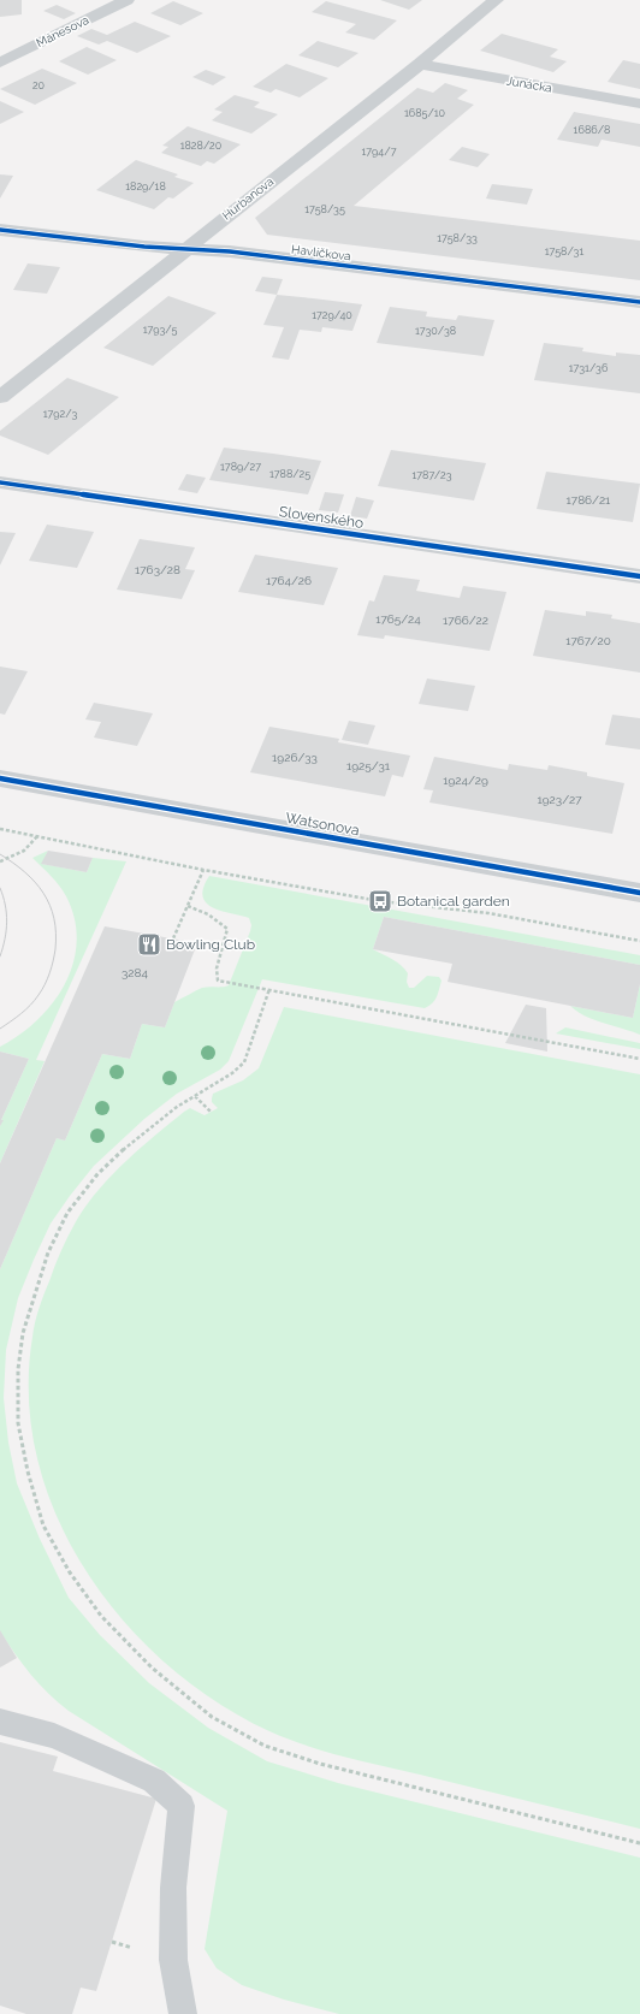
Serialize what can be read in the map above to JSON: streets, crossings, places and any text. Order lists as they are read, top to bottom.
{
  "streets": {
    "street": [
      "Mánesova",
      "Junácka",
      "Hurbanova",
      "Havlíčkova",
      "Slovenského",
      "Watsonova"
    ]
  },
  "crossings": [
    ["Junácka", "Hurbanova"],
    ["Hurbanova", "Havlíčkova"]
  ],
  "places": {
    "bus stop": ["Botanical garden"],
    "restaurant": ["Bowling Club"]
  },
  "house_numbers": [
    "20",
    "1685/10",
    "1686/8",
    "1828/20",
    "1794/7",
    "1829/18",
    "1758/35",
    "1758/33",
    "1758/31",
    "1729/40",
    "1793/5",
    "1730/38",
    "1731/36",
    "1792/3",
    "1789/27",
    "1788/25",
    "1787/23",
    "1786/21",
    "1763/28",
    "1764/26",
    "1765/24",
    "1766/22",
    "1767/20",
    "1926/33",
    "1925/31",
    "1924/29",
    "1923/27",
    "3284"
  ]
}
